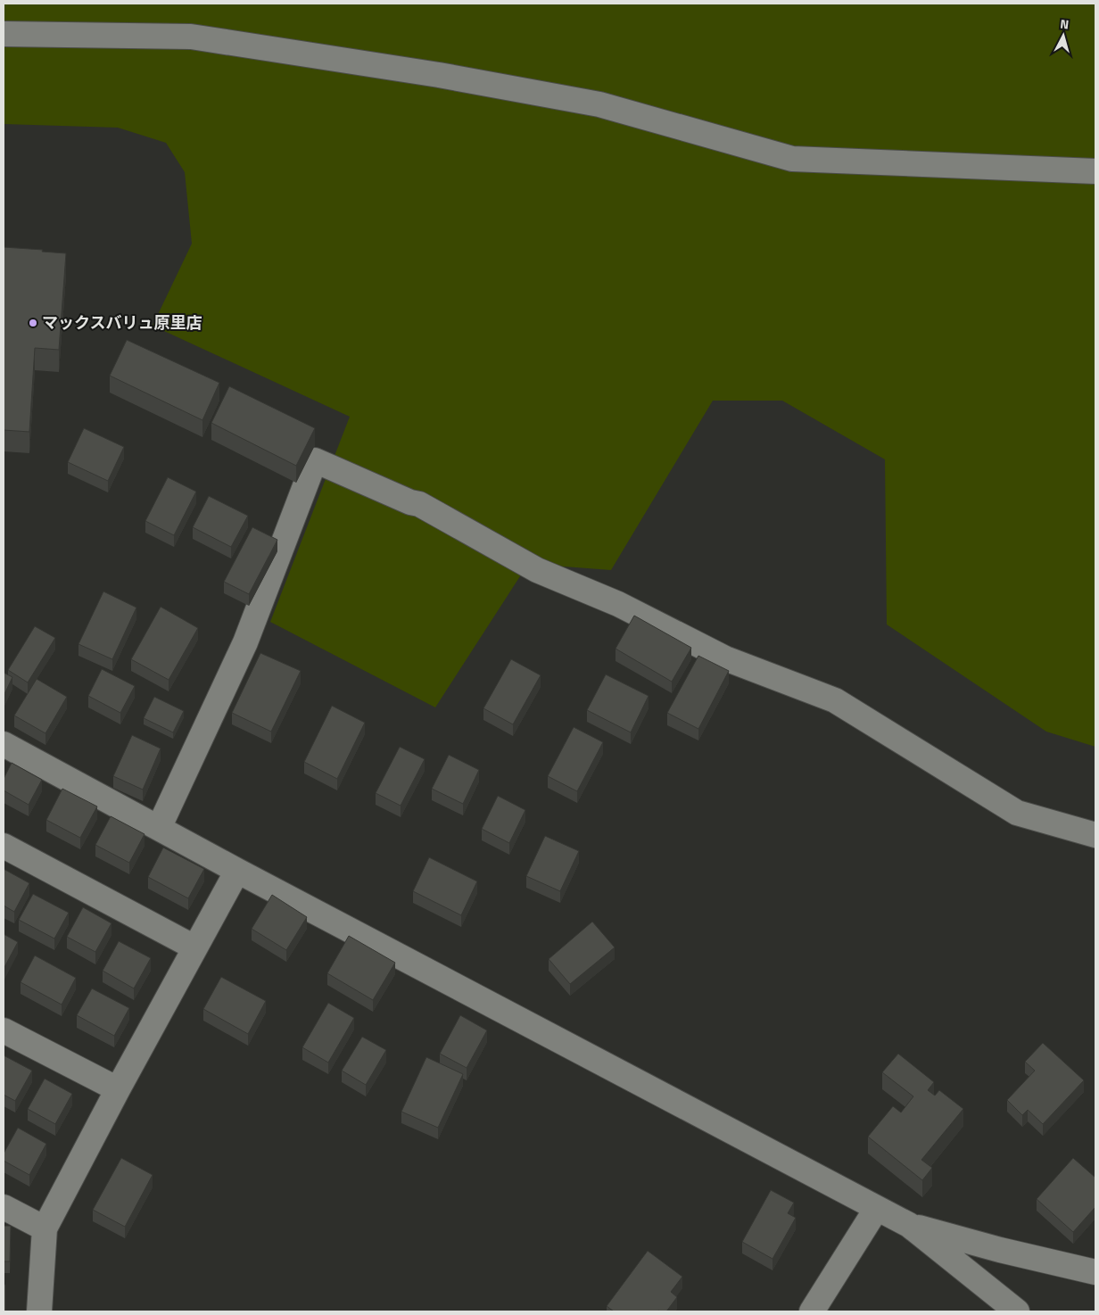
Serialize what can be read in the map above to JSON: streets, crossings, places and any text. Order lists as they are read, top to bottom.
{
  "places": ["マックスバリュ原里店"],
  "north": "top"
}
